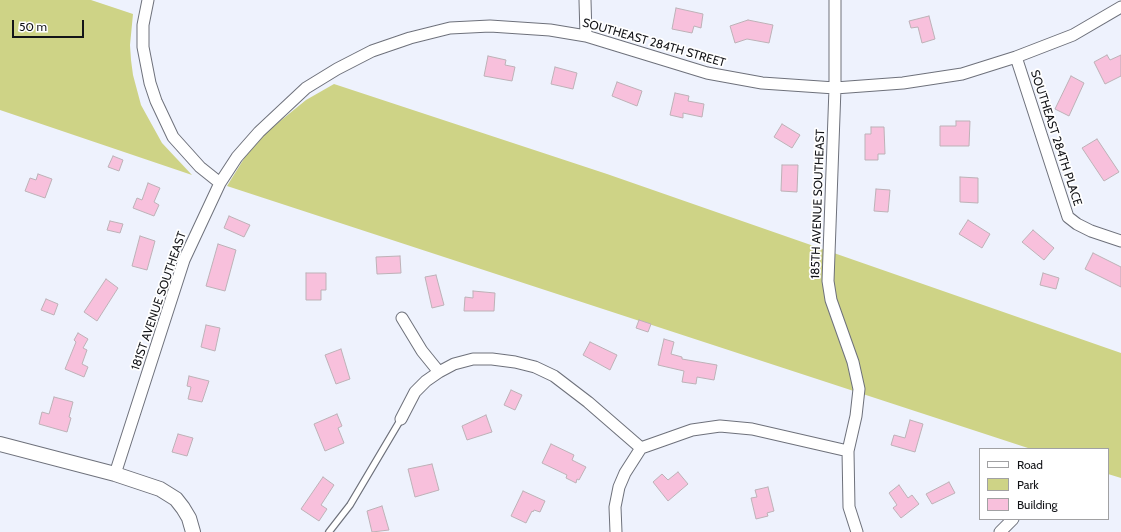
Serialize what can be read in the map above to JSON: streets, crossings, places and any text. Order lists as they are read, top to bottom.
{
  "streets": {
    "street": [
      "SOUTHEAST 284TH STREET",
      "SOUTHEAST 284TH PLACE",
      "185TH AVENUE SOUTHEAST",
      "181ST AVENUE SOUTHEAST"
    ]
  },
  "crossings": [
    ["SOUTHEAST 284TH STREET", "SOUTHEAST 284TH PLACE"],
    ["SOUTHEAST 284TH STREET", "185TH AVENUE SOUTHEAST"],
    ["SOUTHEAST 284TH STREET", "181ST AVENUE SOUTHEAST"]
  ],
  "legend": ["Road", "Park", "Building"],
  "scale_bar": "50 m"
}
